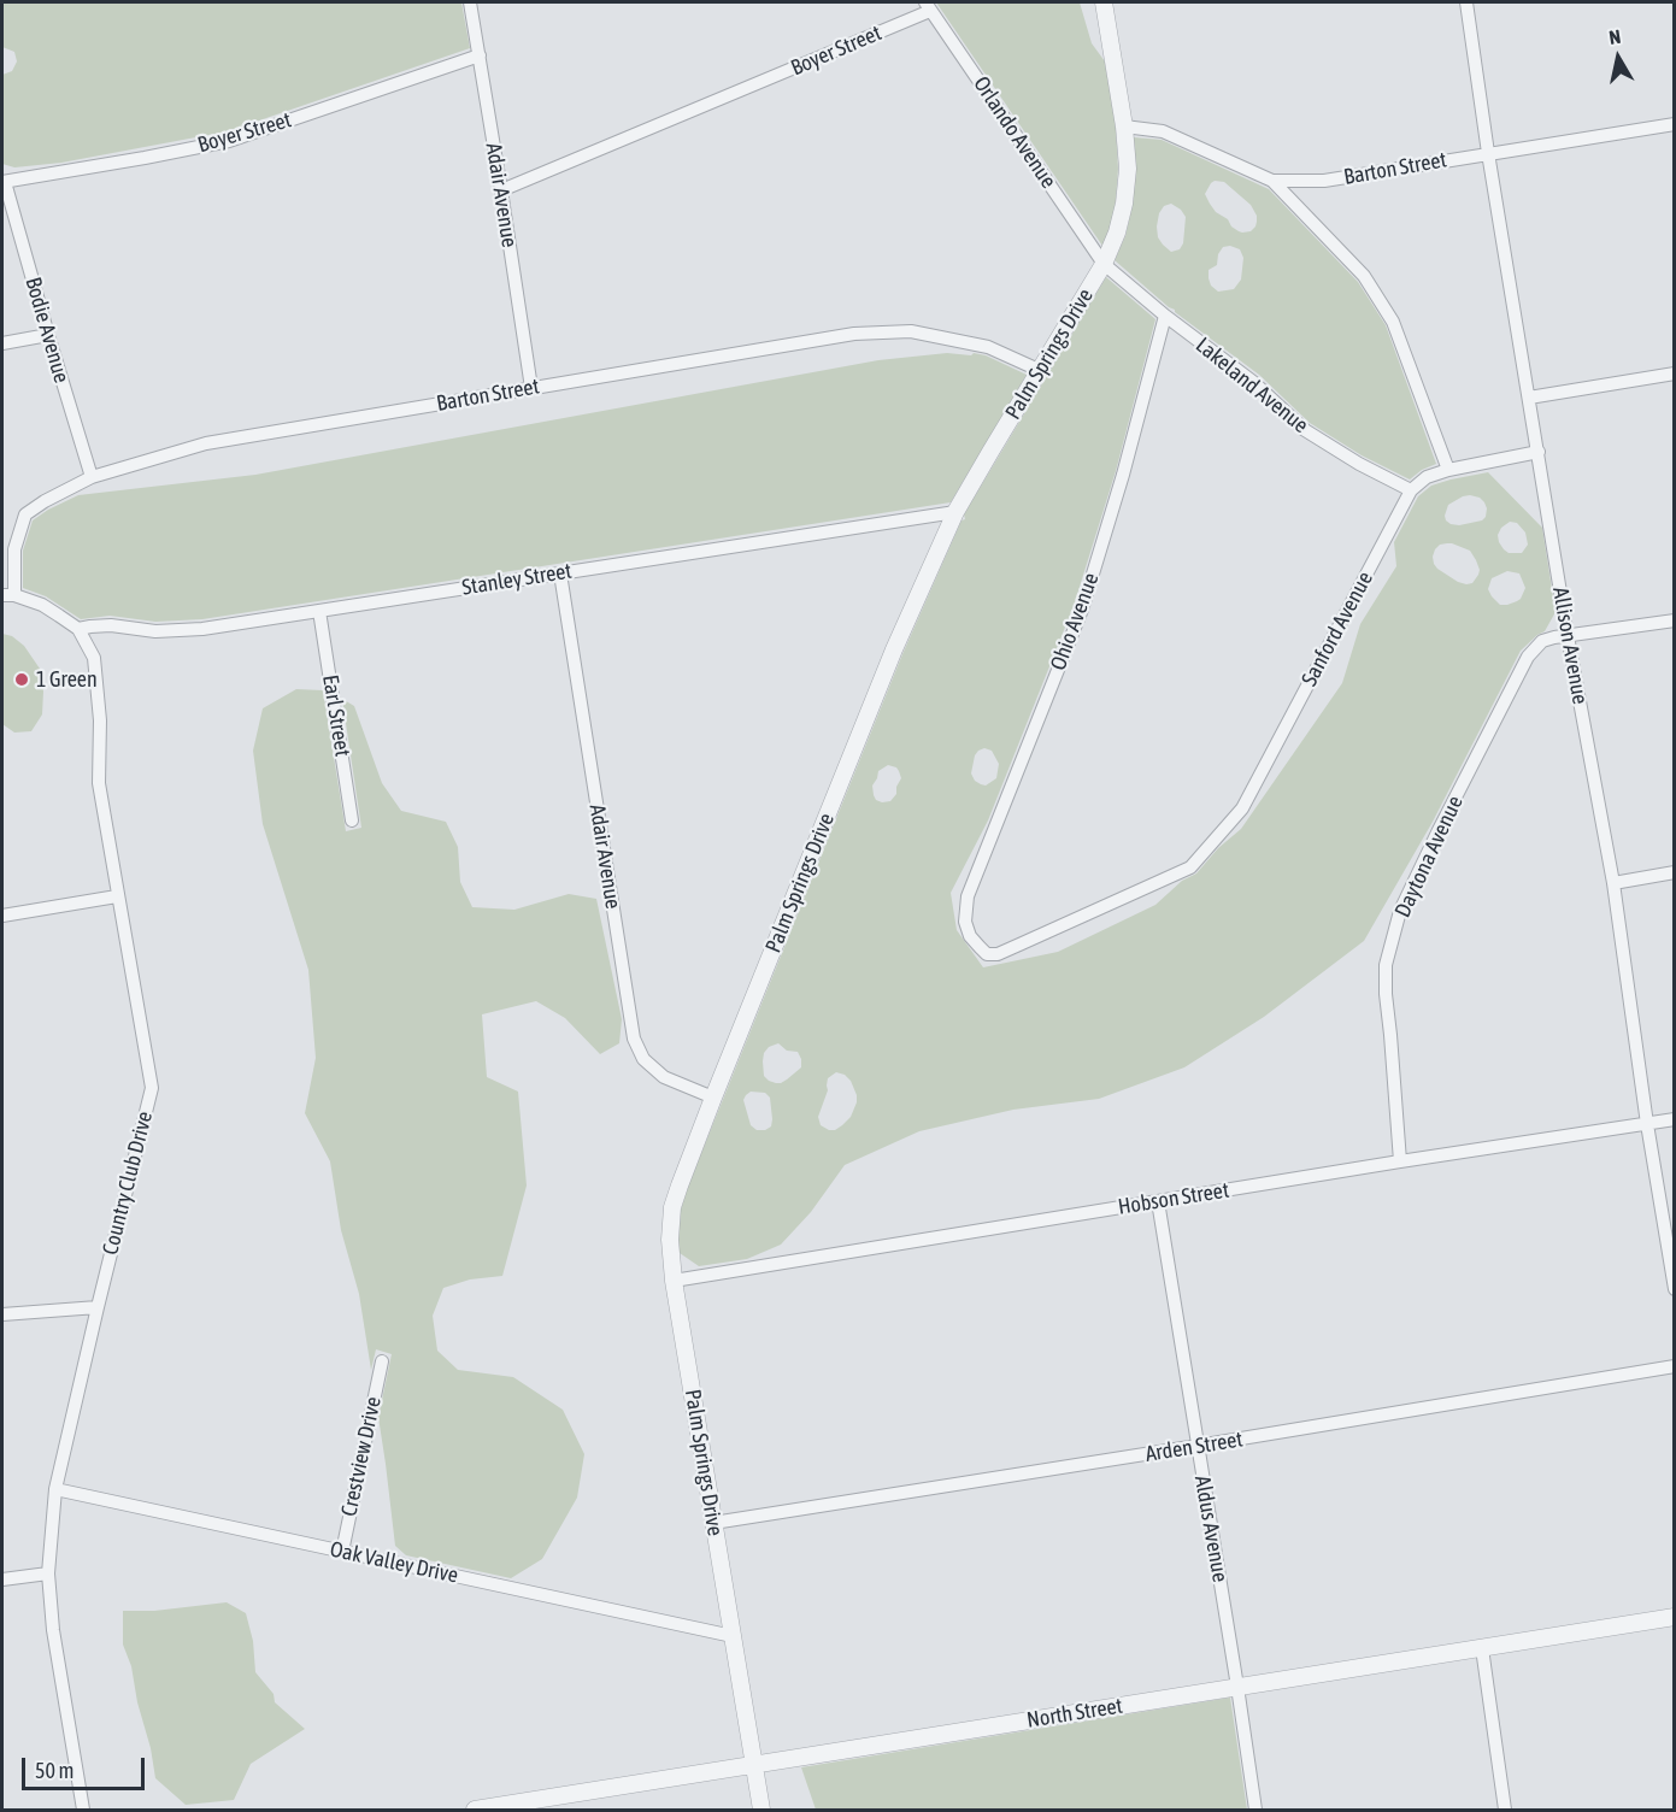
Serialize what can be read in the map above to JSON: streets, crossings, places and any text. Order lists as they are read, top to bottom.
{
  "streets": {
    "street": [
      "Boyer Street",
      "Orlando Avenue",
      "Barton Street",
      "Adair Avenue",
      "Bodie Avenue",
      "Palm Springs Drive",
      "Lakeland Avenue",
      "Stanley Street",
      "Ohio Avenue",
      "Sanford Avenue",
      "Allison Avenue",
      "Earl Street",
      "Daytona Avenue",
      "Country Club Drive",
      "Hobson Street",
      "Arden Street",
      "Crestview Drive",
      "Aldus Avenue",
      "Oak Valley Drive",
      "North Street"
    ]
  },
  "crossings": [
    ["Boyer Street", "Orlando Avenue"],
    ["Boyer Street", "Adair Avenue"],
    ["Boyer Street", "Bodie Avenue"],
    ["Orlando Avenue", "Palm Springs Drive"],
    ["Orlando Avenue", "Lakeland Avenue"],
    ["Barton Street", "Adair Avenue"],
    ["Barton Street", "Bodie Avenue"],
    ["Barton Street", "Palm Springs Drive"],
    ["Barton Street", "Allison Avenue"],
    ["Adair Avenue", "Palm Springs Drive"],
    ["Adair Avenue", "Stanley Street"],
    ["Palm Springs Drive", "Lakeland Avenue"],
    ["Palm Springs Drive", "Stanley Street"],
    ["Palm Springs Drive", "Hobson Street"],
    ["Palm Springs Drive", "Arden Street"],
    ["Palm Springs Drive", "Oak Valley Drive"],
    ["Palm Springs Drive", "North Street"],
    ["Lakeland Avenue", "Ohio Avenue"],
    ["Lakeland Avenue", "Sanford Avenue"],
    ["Stanley Street", "Earl Street"],
    ["Stanley Street", "Country Club Drive"],
    ["Ohio Avenue", "Sanford Avenue"],
    ["Allison Avenue", "Daytona Avenue"],
    ["Allison Avenue", "Hobson Street"],
    ["Daytona Avenue", "Hobson Street"],
    ["Country Club Drive", "Oak Valley Drive"],
    ["Hobson Street", "Aldus Avenue"],
    ["Arden Street", "Aldus Avenue"],
    ["Crestview Drive", "Oak Valley Drive"],
    ["Aldus Avenue", "North Street"]
  ],
  "places": ["1 Green"],
  "scale_bar": "50 m",
  "north": "top"
}
